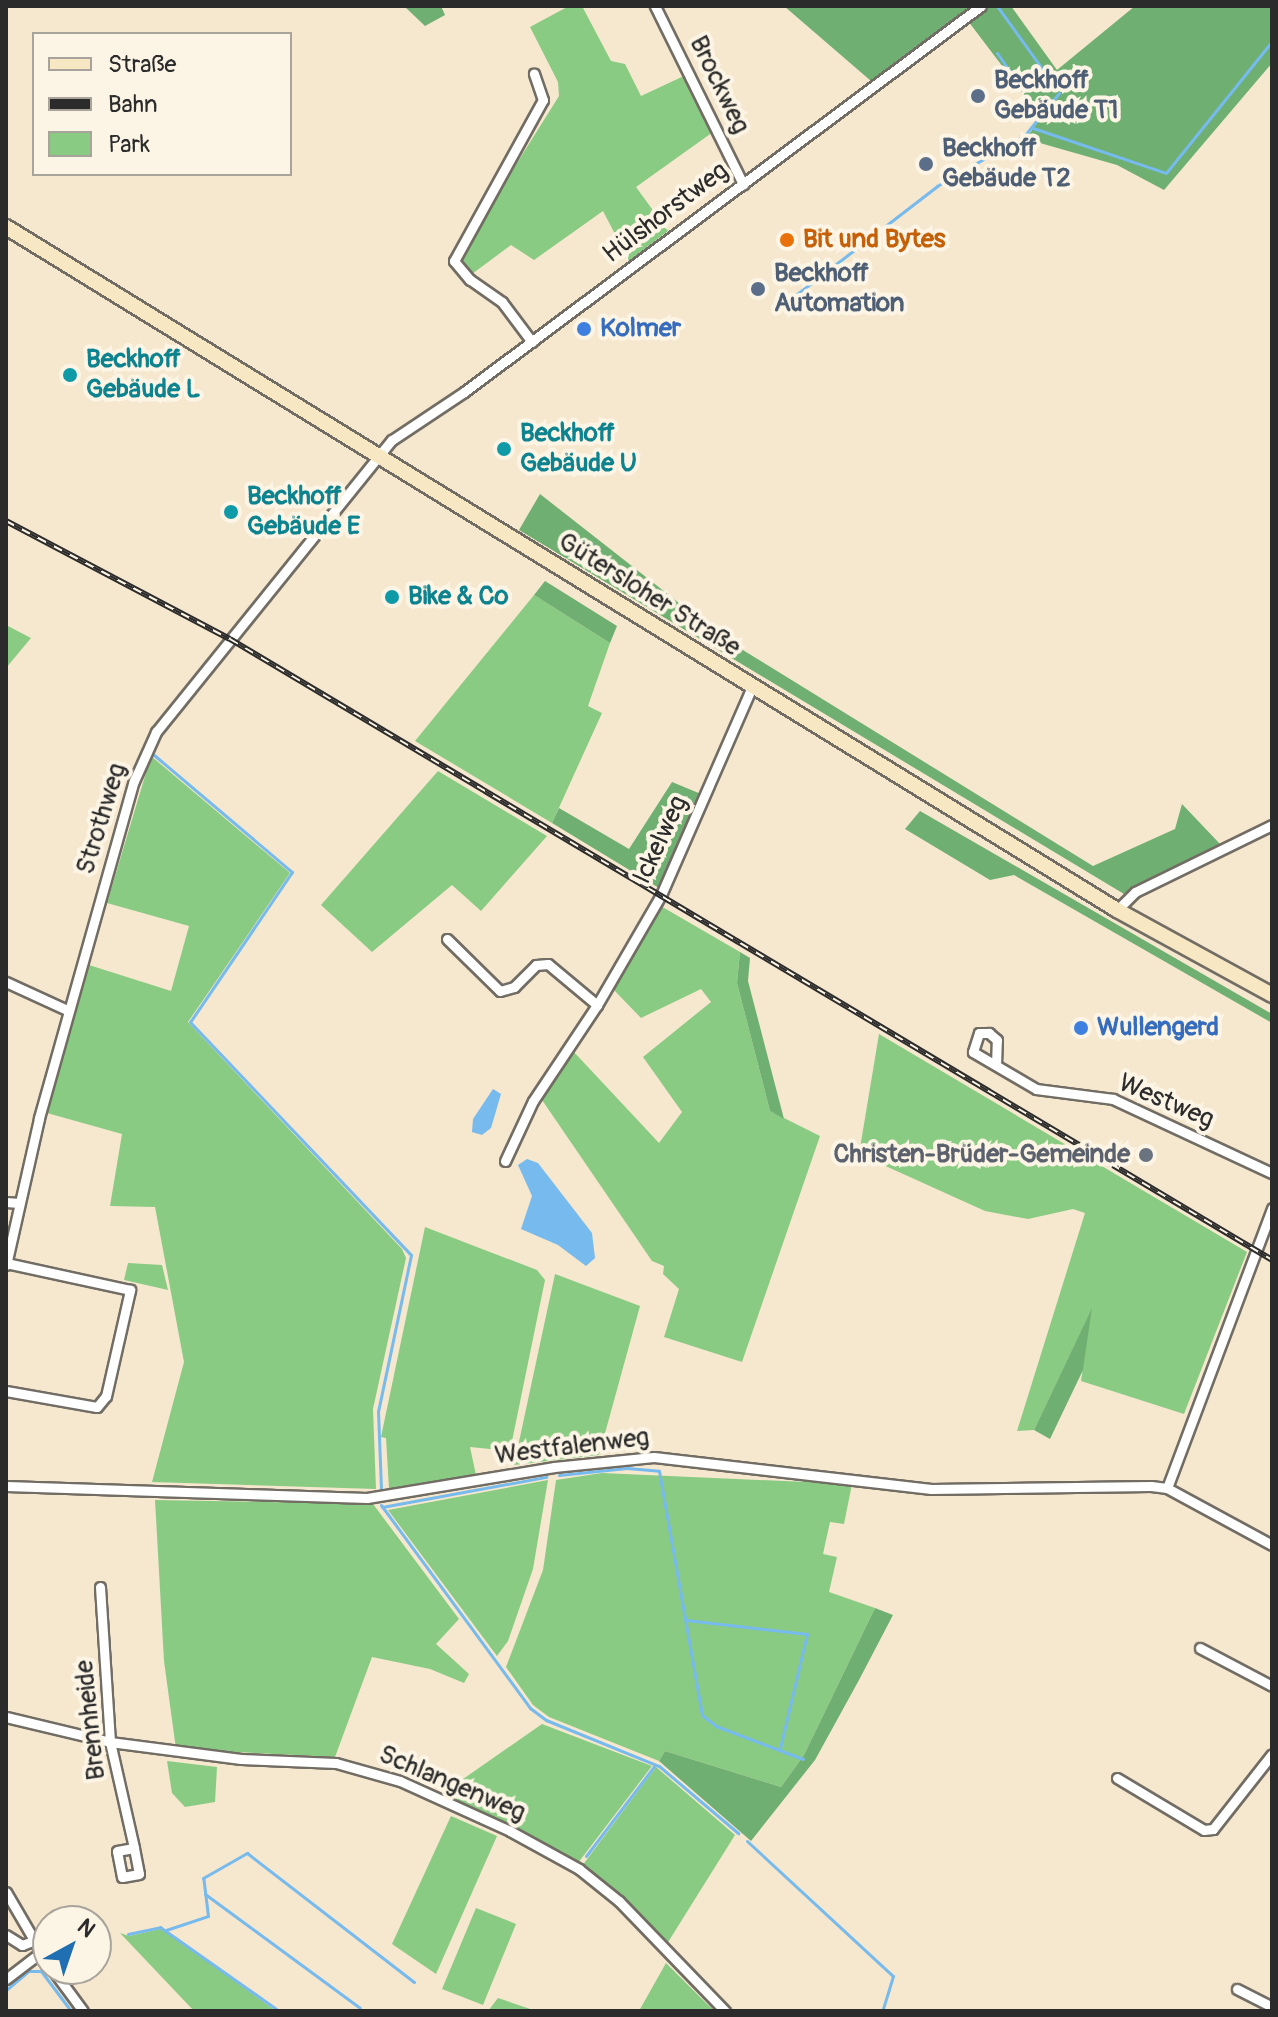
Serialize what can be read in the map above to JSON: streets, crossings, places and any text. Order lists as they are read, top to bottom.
{
  "streets": {
    "main road": ["Gütersloher Straße"],
    "street": [
      "Brockweg",
      "Hülshorstweg",
      "Strothweg",
      "Ickelweg",
      "Westweg",
      "Westfalenweg",
      "Brennheide",
      "Schlangenweg"
    ]
  },
  "crossings": [
    ["Brockweg", "Hülshorstweg"],
    ["Hülshorstweg", "Gütersloher Straße"],
    ["Hülshorstweg", "Strothweg"],
    ["Gütersloher Straße", "Strothweg"],
    ["Gütersloher Straße", "Ickelweg"],
    ["Brennheide", "Schlangenweg"]
  ],
  "places": [
    "Beckhoff Gebäude T1",
    "Beckhoff Gebäude T2",
    "Bit und Bytes",
    "Beckhoff Automation",
    "Kolmer",
    "Beckhoff Gebäude L",
    "Beckhoff Gebäude U",
    "Beckhoff Gebäude E",
    "Bike & Co",
    "Wullengerd",
    "Christen-Brüder-Gemeinde"
  ],
  "legend": ["Straße", "Bahn", "Park"],
  "north": "top right"
}
